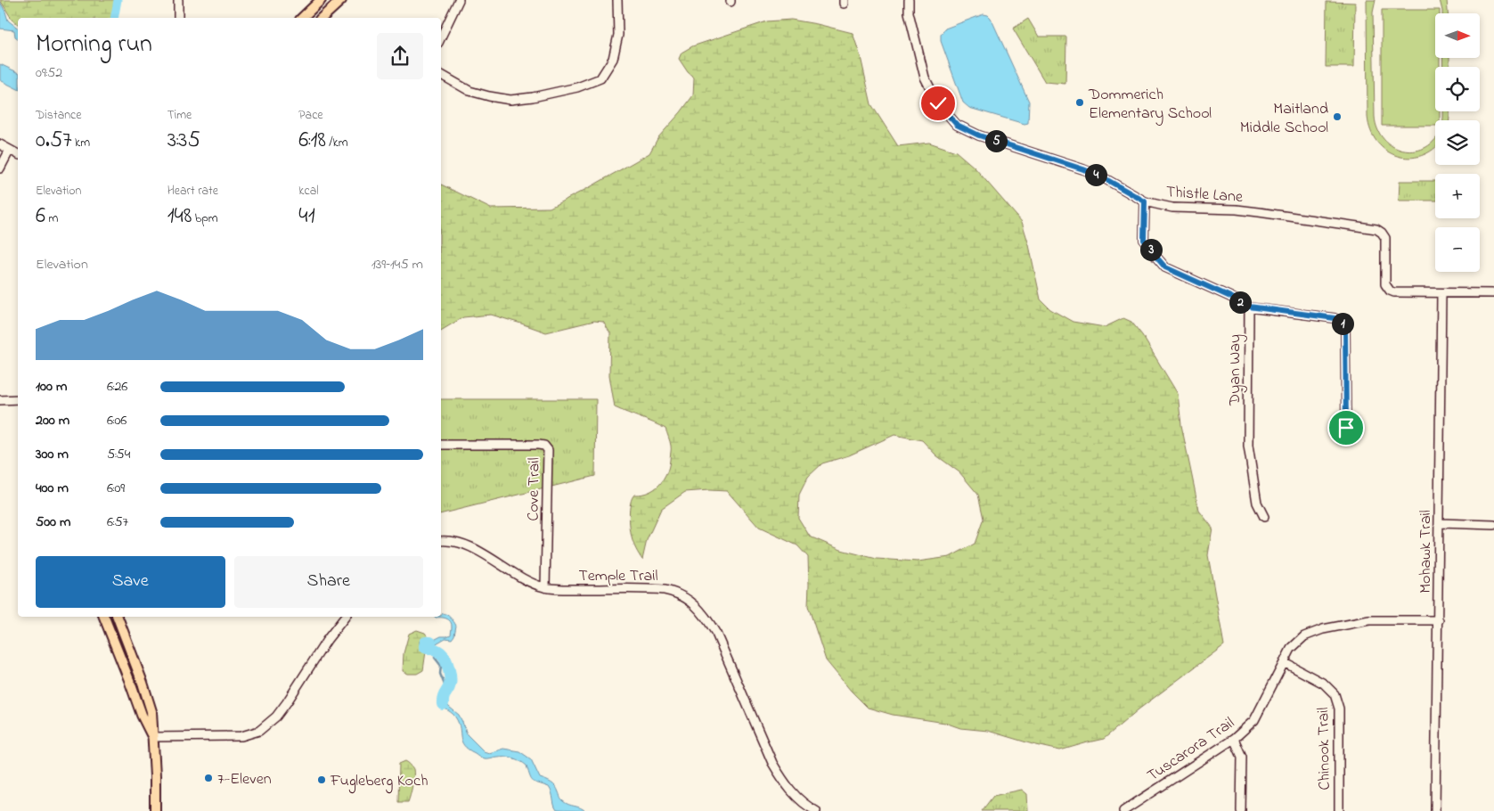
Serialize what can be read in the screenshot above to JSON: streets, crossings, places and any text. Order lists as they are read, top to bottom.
{
  "streets": {
    "street": [
      "Thistle Lane",
      "Dyan Way",
      "Cove Trail",
      "Mohawk Trail",
      "Temple Trail",
      "Tuscarora Trail",
      "Chinook Trail"
    ]
  },
  "crossings": [
    ["Thistle Lane", "Mohawk Trail"],
    ["Cove Trail", "Temple Trail"],
    ["Mohawk Trail", "Tuscarora Trail"],
    ["Tuscarora Trail", "Chinook Trail"]
  ],
  "places": [
    "Dommerich Elementary School",
    "Maitland Middle School",
    "7-Eleven",
    "Fugleberg Koch"
  ],
  "north": "right",
  "page": {
    "map_buttons": ["+", "−"],
    "heading": ["Morning run", "09:52"],
    "stats": [
      ["Distance", "0.57 km"],
      ["Time", "3:35"],
      ["Pace", "6:18 /km"],
      ["Elevation", "6 m"],
      ["Heart rate", "148 bpm"],
      ["kcal", "41"]
    ],
    "pins": [
      "5",
      "4",
      "3",
      "2",
      "1"
    ],
    "chart": ["Elevation", "139–145 m"],
    "list": [
      {
        "name": "100 m",
        "note": "6:26"
      },
      {
        "name": "200 m",
        "note": "6:06"
      },
      {
        "name": "300 m",
        "note": "5:54"
      },
      {
        "name": "400 m",
        "note": "6:09"
      },
      {
        "name": "500 m",
        "note": "6:57"
      }
    ],
    "buttons": ["Save", "Share"]
  }
}
